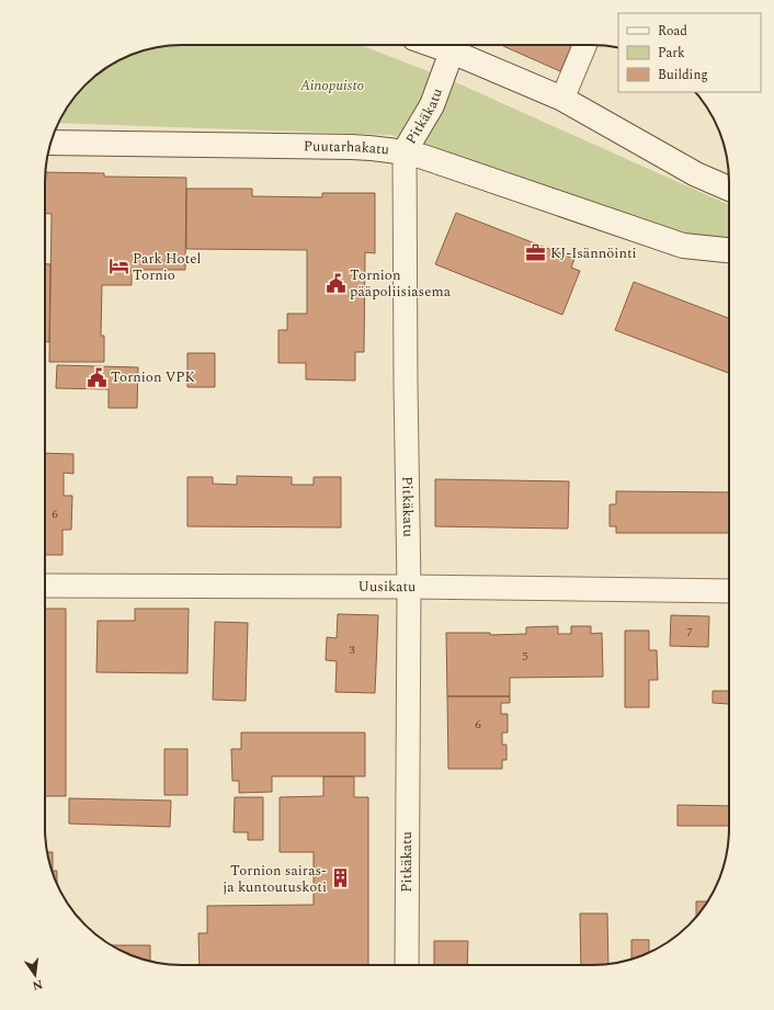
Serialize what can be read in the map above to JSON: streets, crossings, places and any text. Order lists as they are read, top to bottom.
{
  "streets": {
    "street": ["Pitkäkatu", "Puutarhakatu", "Uusikatu"]
  },
  "crossings": [
    ["Pitkäkatu", "Puutarhakatu"],
    ["Pitkäkatu", "Uusikatu"]
  ],
  "parks": ["Ainopuisto"],
  "places": {
    "office": ["KJ-Isännöinti"],
    "hotel": ["Park Hotel Tornio"],
    "public building": ["Tornion pääpoliisiasema", "Tornion VPK"],
    "building": ["Tornion sairas- ja kuntoutuskoti"]
  },
  "house_numbers": [
    "6",
    "7",
    "3",
    "5",
    "6"
  ],
  "legend": ["Road", "Park", "Building"],
  "north": "bottom"
}
